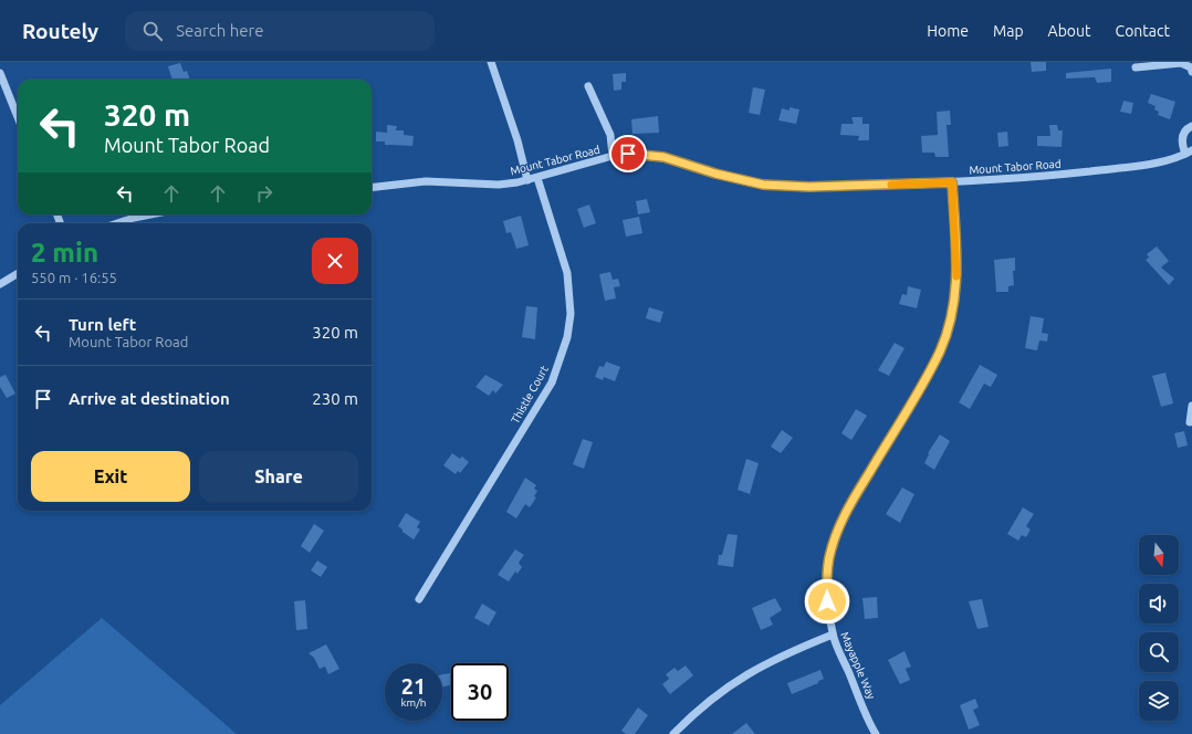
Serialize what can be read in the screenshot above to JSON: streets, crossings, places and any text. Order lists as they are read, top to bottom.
{
  "streets": {
    "street": ["Mount Tabor Road", "Thistle Court", "Mayapple Way"]
  },
  "crossings": [
    ["Mount Tabor Road", "Thistle Court"],
    ["Mount Tabor Road", "Mayapple Way"]
  ],
  "north": "bottom",
  "page": {
    "header": "Routely",
    "search": "Search here",
    "nav": [
      "Home",
      "Map",
      "About",
      "Contact"
    ],
    "turn": ["320 m", "Mount Tabor Road"],
    "heading": ["2 min", "550 m · 16:55"],
    "list": [
      {
        "name": "Turn left",
        "note": "Mount Tabor Road",
        "value": "320 m"
      },
      {
        "name": "Arrive at destination",
        "value": "230 m"
      }
    ],
    "buttons": ["Exit", "Share"],
    "speed": "21 km/h",
    "limit": "30"
  }
}
